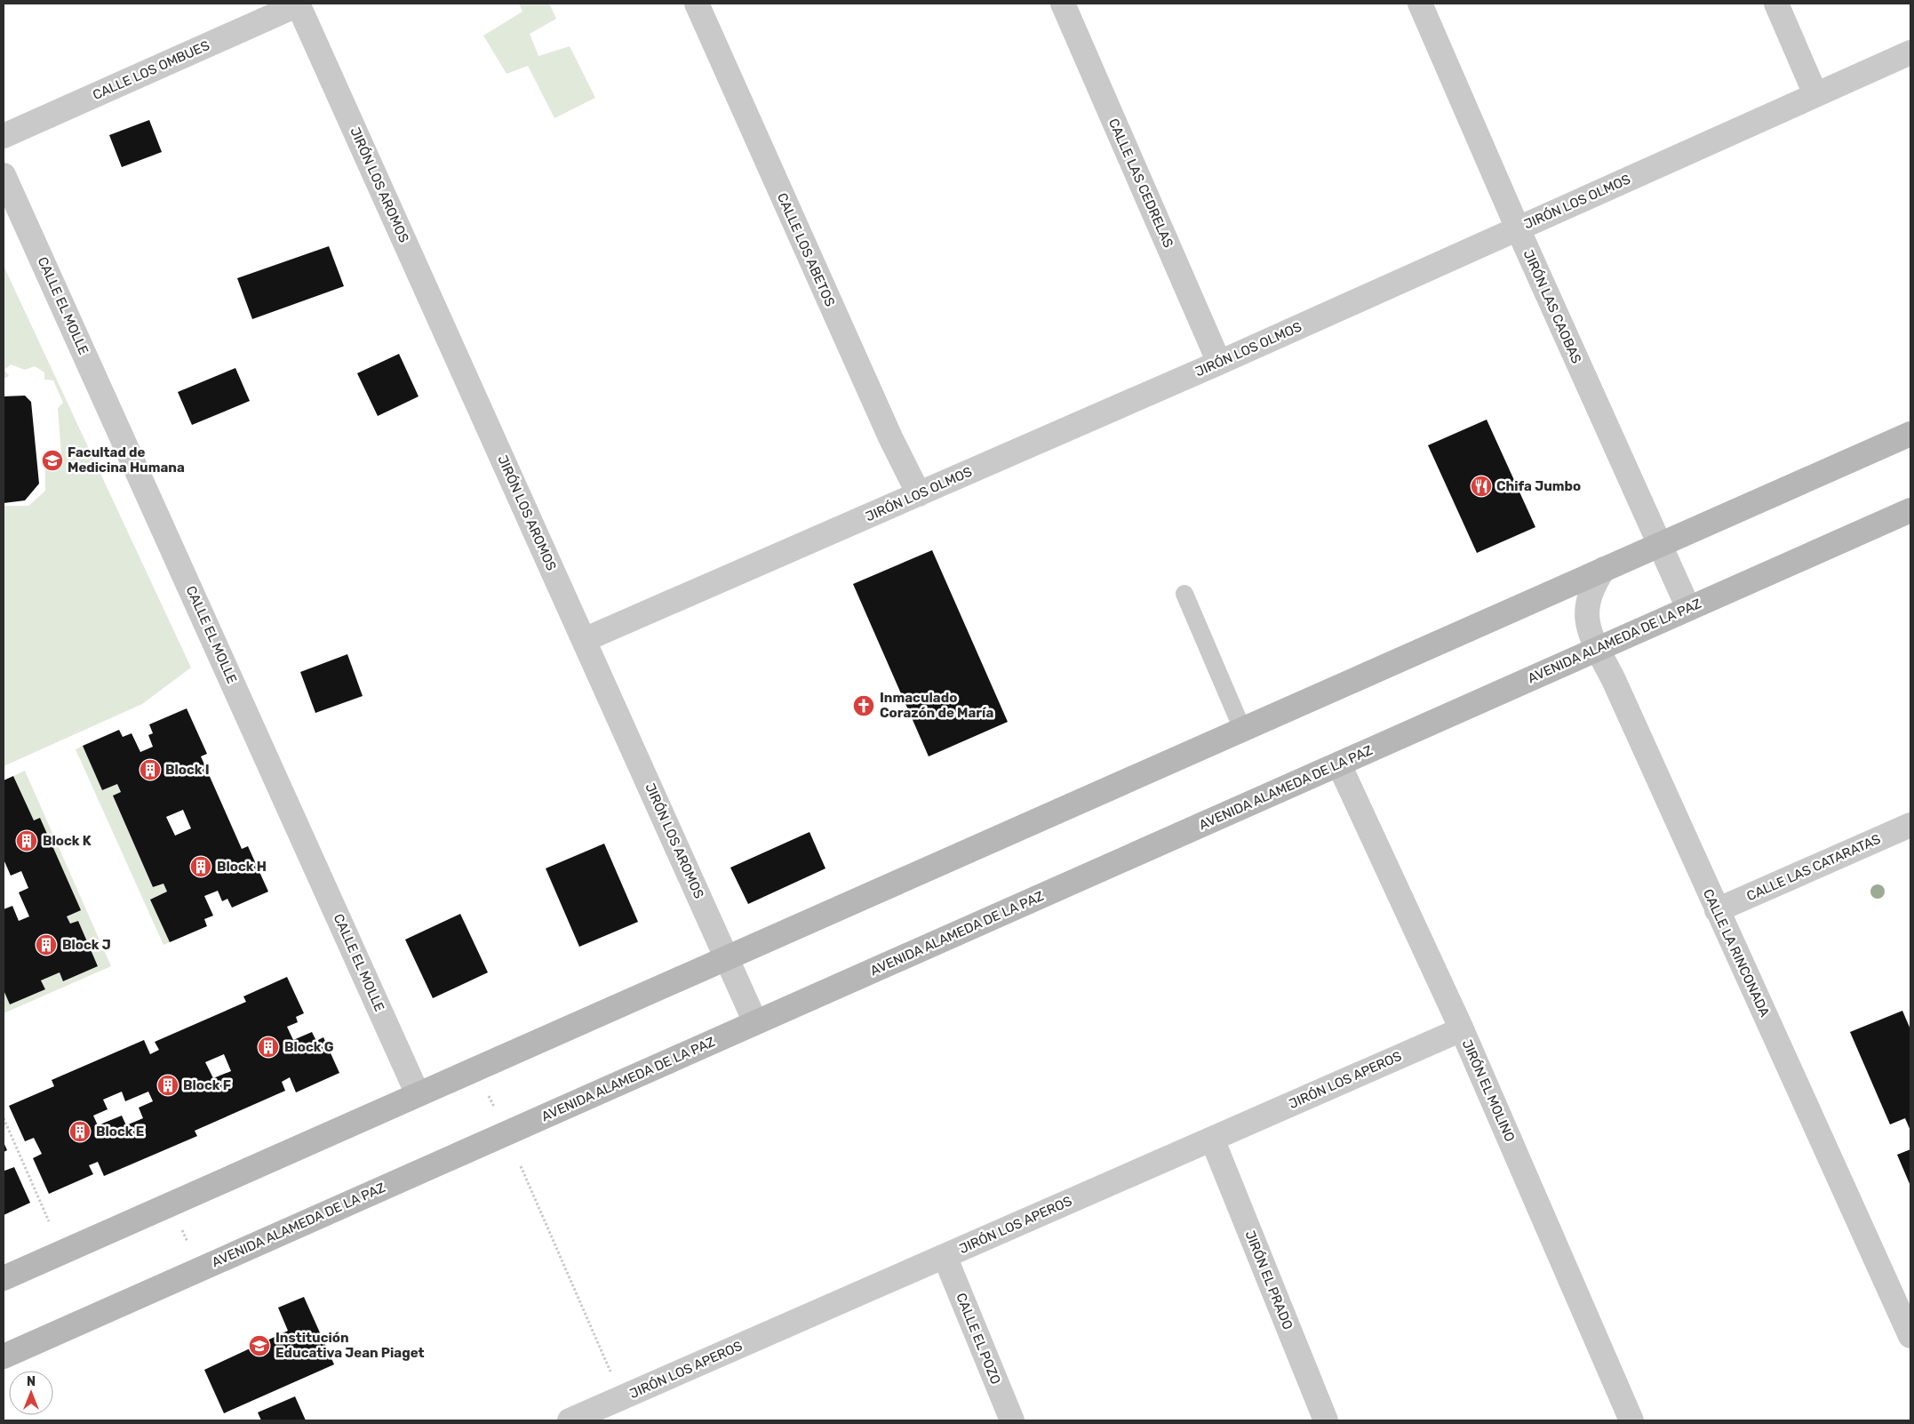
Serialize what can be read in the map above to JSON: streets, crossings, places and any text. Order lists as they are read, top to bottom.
{
  "streets": {
    "street": [
      "CALLE LOS OMBUES",
      "CALLE LAS CEDRELAS",
      "JIRÓN LOS AROMOS",
      "JIRÓN LOS OLMOS",
      "CALLE LOS ABETOS",
      "CALLE EL MOLLE",
      "JIRÓN LAS CAOBAS",
      "AVENIDA ALAMEDA DE LA PAZ",
      "CALLE LAS CATARATAS",
      "CALLE LA RINCONADA",
      "JIRÓN LOS APEROS",
      "JIRÓN EL MOLINO",
      "JIRÓN EL PRADO",
      "CALLE EL POZO"
    ]
  },
  "crossings": [
    ["CALLE LOS OMBUES", "JIRÓN LOS AROMOS"],
    ["CALLE LAS CEDRELAS", "JIRÓN LOS OLMOS"],
    ["JIRÓN LOS AROMOS", "JIRÓN LOS OLMOS"],
    ["JIRÓN LOS AROMOS", "AVENIDA ALAMEDA DE LA PAZ"],
    ["JIRÓN LOS OLMOS", "CALLE LOS ABETOS"],
    ["JIRÓN LOS OLMOS", "JIRÓN LAS CAOBAS"],
    ["JIRÓN LAS CAOBAS", "AVENIDA ALAMEDA DE LA PAZ"],
    ["AVENIDA ALAMEDA DE LA PAZ", "CALLE LA RINCONADA"],
    ["AVENIDA ALAMEDA DE LA PAZ", "JIRÓN EL MOLINO"],
    ["CALLE LAS CATARATAS", "CALLE LA RINCONADA"],
    ["JIRÓN LOS APEROS", "JIRÓN EL MOLINO"],
    ["JIRÓN LOS APEROS", "JIRÓN EL PRADO"],
    ["JIRÓN LOS APEROS", "CALLE EL POZO"]
  ],
  "places": {
    "school or university": ["Facultad de Medicina Humana", "Institución Educativa Jean Piaget"],
    "restaurant": ["Chifa Jumbo"],
    "church": ["Inmaculado Corazón de María"],
    "building": [
      "Block I",
      "Block K",
      "Block H",
      "Block J",
      "Block G",
      "Block F",
      "Block E"
    ]
  },
  "north": "top"
}
